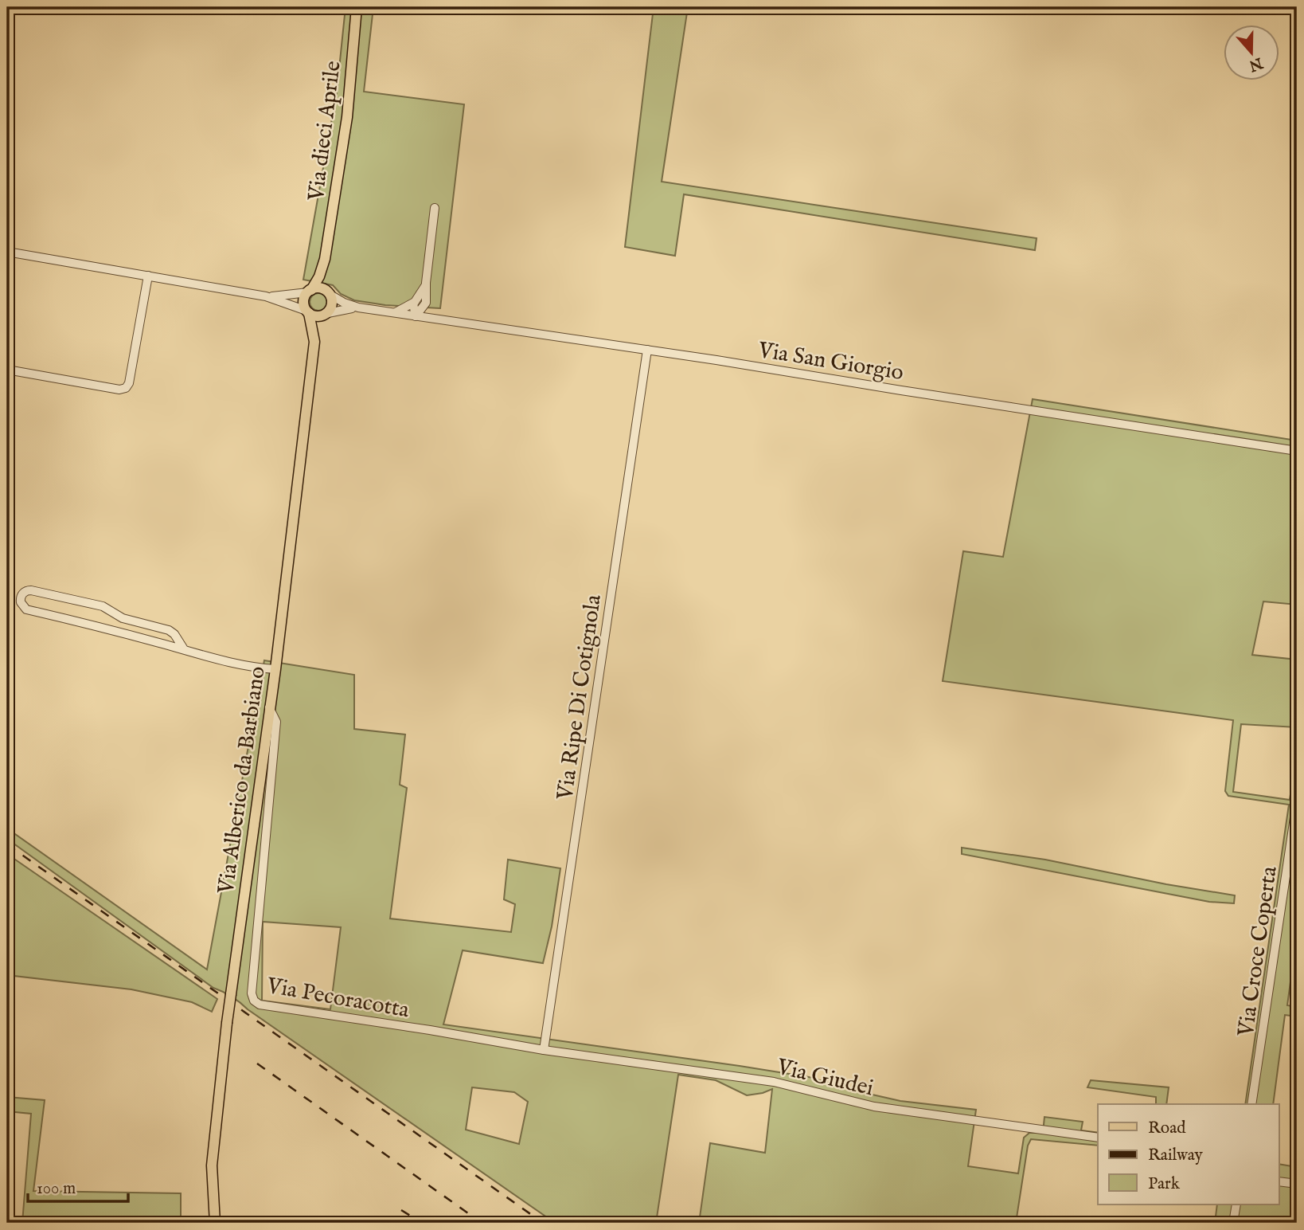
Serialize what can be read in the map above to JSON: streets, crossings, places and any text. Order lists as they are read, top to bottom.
{
  "streets": {
    "main road": ["Via dieci Aprile", "Via Alberico da Barbiano"],
    "street": [
      "Via San Giorgio",
      "Via Ripe Di Cotignola",
      "Via Croce Coperta",
      "Via Pecoracotta",
      "Via Giudei"
    ]
  },
  "crossings": [
    ["Via dieci Aprile", "Via San Giorgio"],
    ["Via dieci Aprile", "Via Alberico da Barbiano"],
    ["Via San Giorgio", "Via Ripe Di Cotignola"],
    ["Via San Giorgio", "Via Alberico da Barbiano"],
    ["Via Ripe Di Cotignola", "Via Pecoracotta"],
    ["Via Ripe Di Cotignola", "Via Giudei"],
    ["Via Alberico da Barbiano", "Via Pecoracotta"],
    ["Via Pecoracotta", "Via Giudei"]
  ],
  "legend": ["Road", "Railway", "Park"],
  "scale_bar": "100 m",
  "north": "bottom"
}
